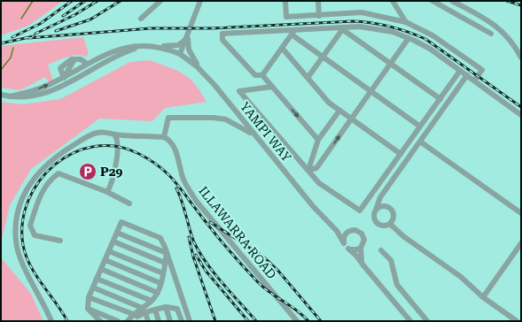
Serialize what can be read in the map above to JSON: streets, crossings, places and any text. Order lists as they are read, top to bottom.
{
  "streets": {
    "street": ["YAMPI WAY", "ILLAWARRA ROAD"]
  },
  "places": {
    "parking": ["P29"]
  }
}
